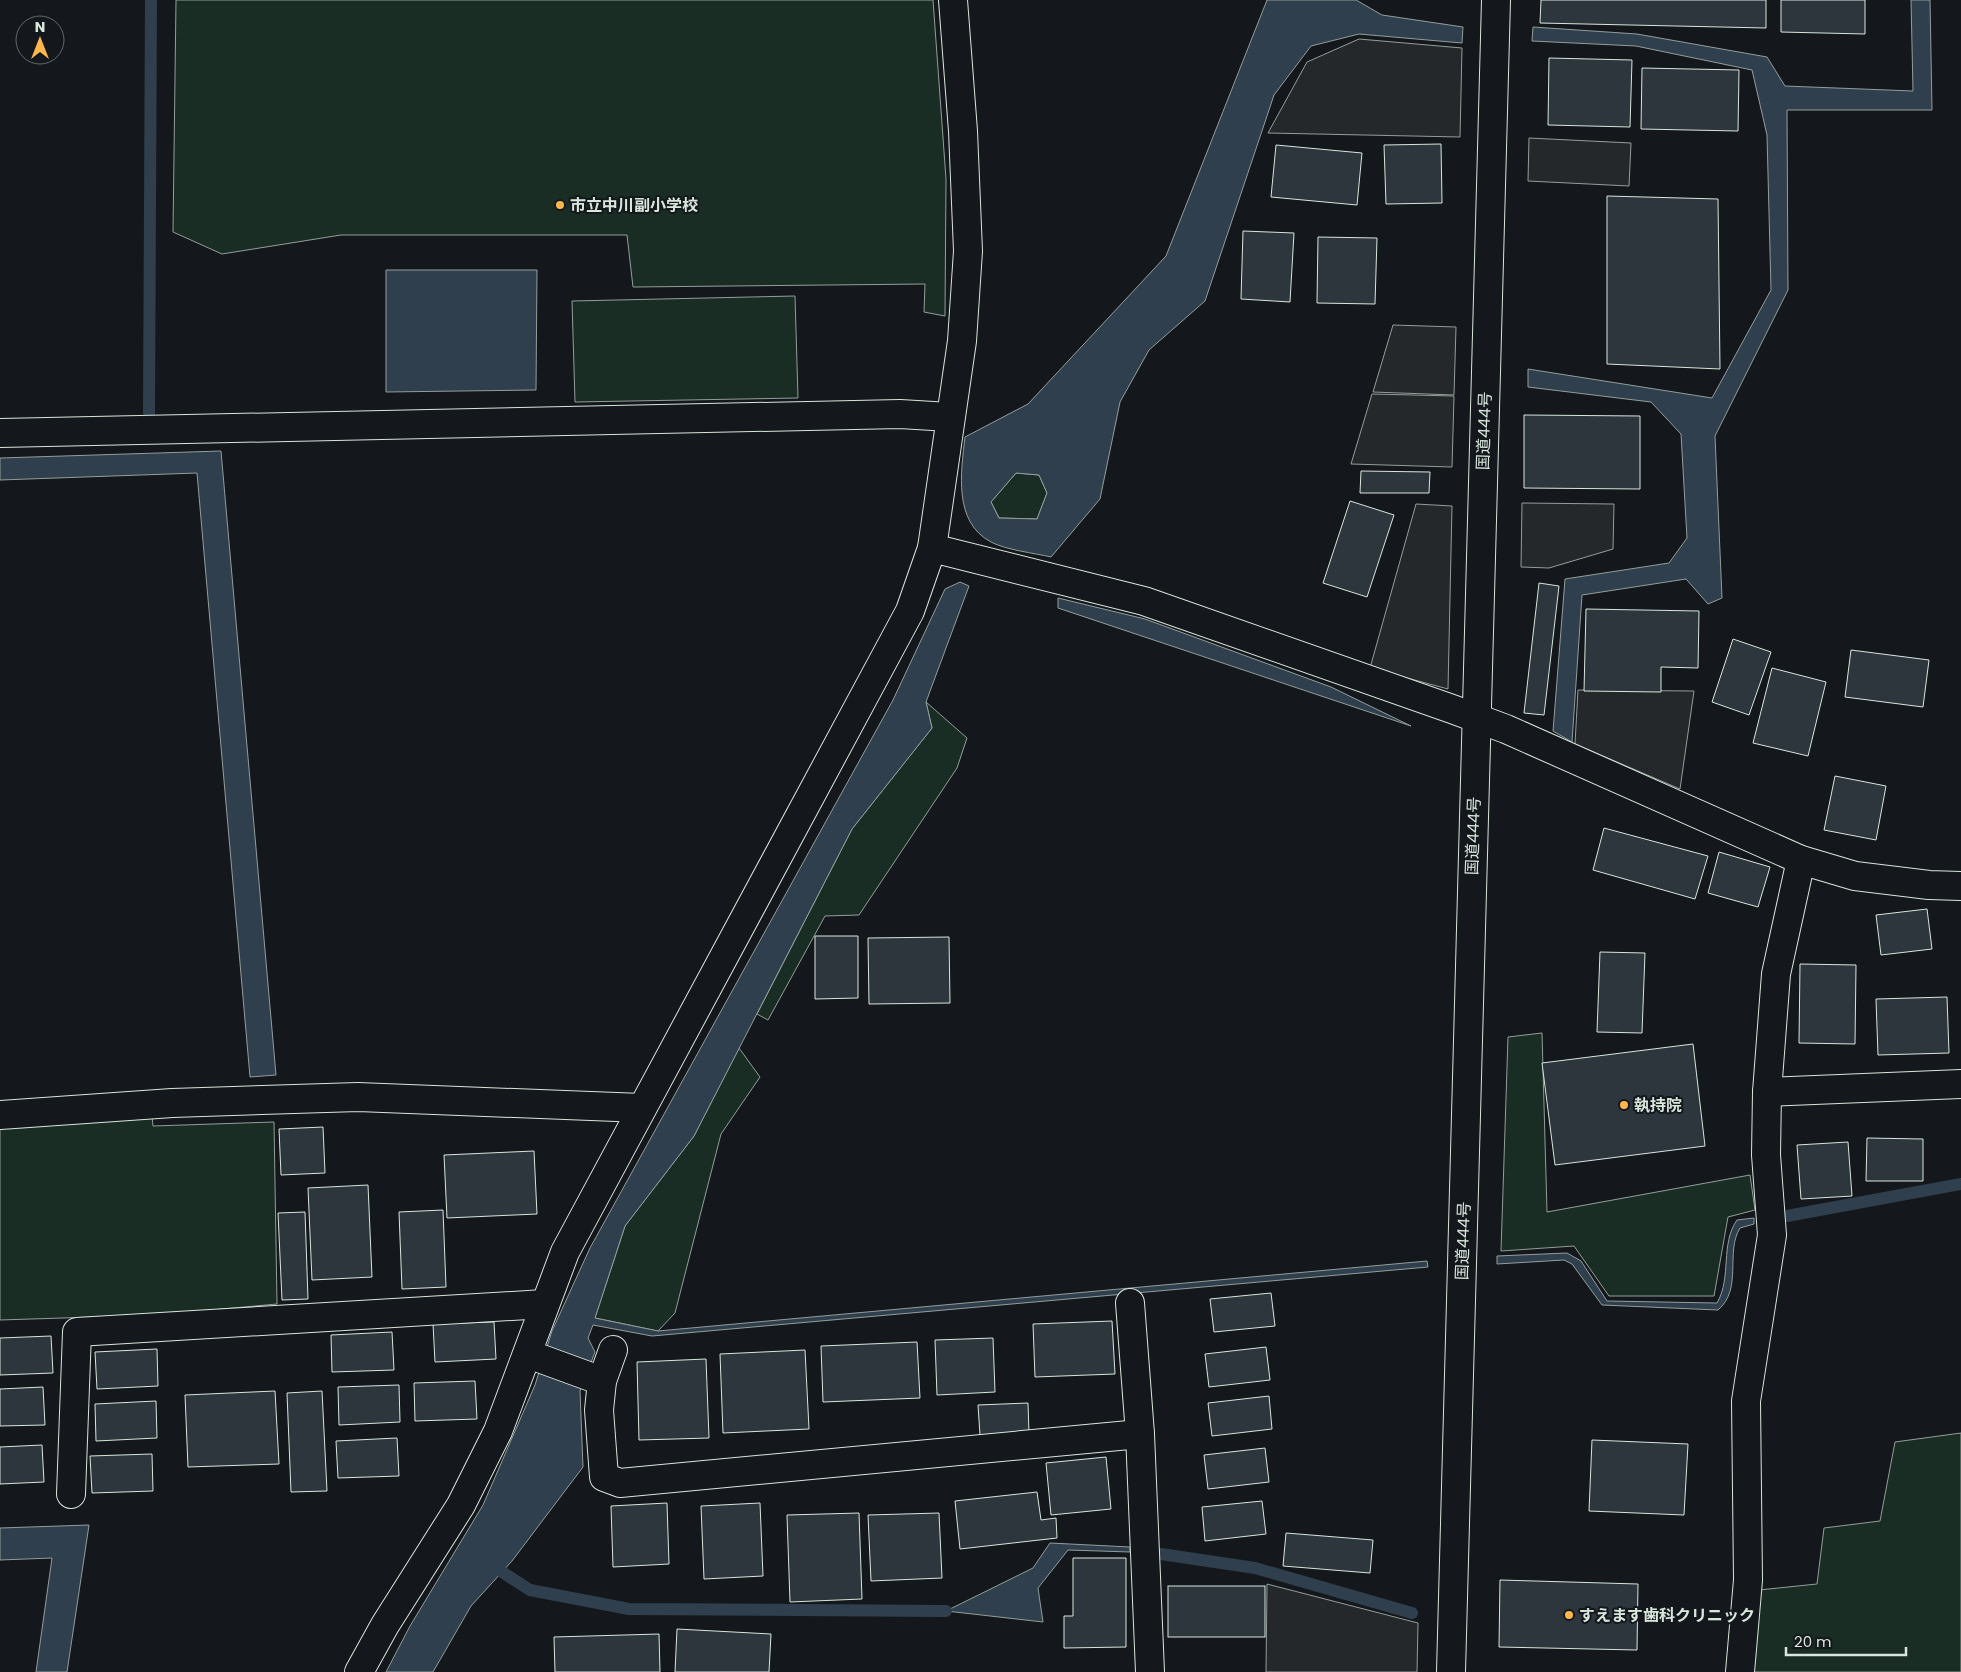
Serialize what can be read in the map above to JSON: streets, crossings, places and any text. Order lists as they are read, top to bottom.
{
  "streets": {
    "main road": ["国道444号"]
  },
  "places": ["市立中川副小学校", "執持院", "すえます歯科クリニック"],
  "scale_bar": "20 m",
  "north": "top"
}
